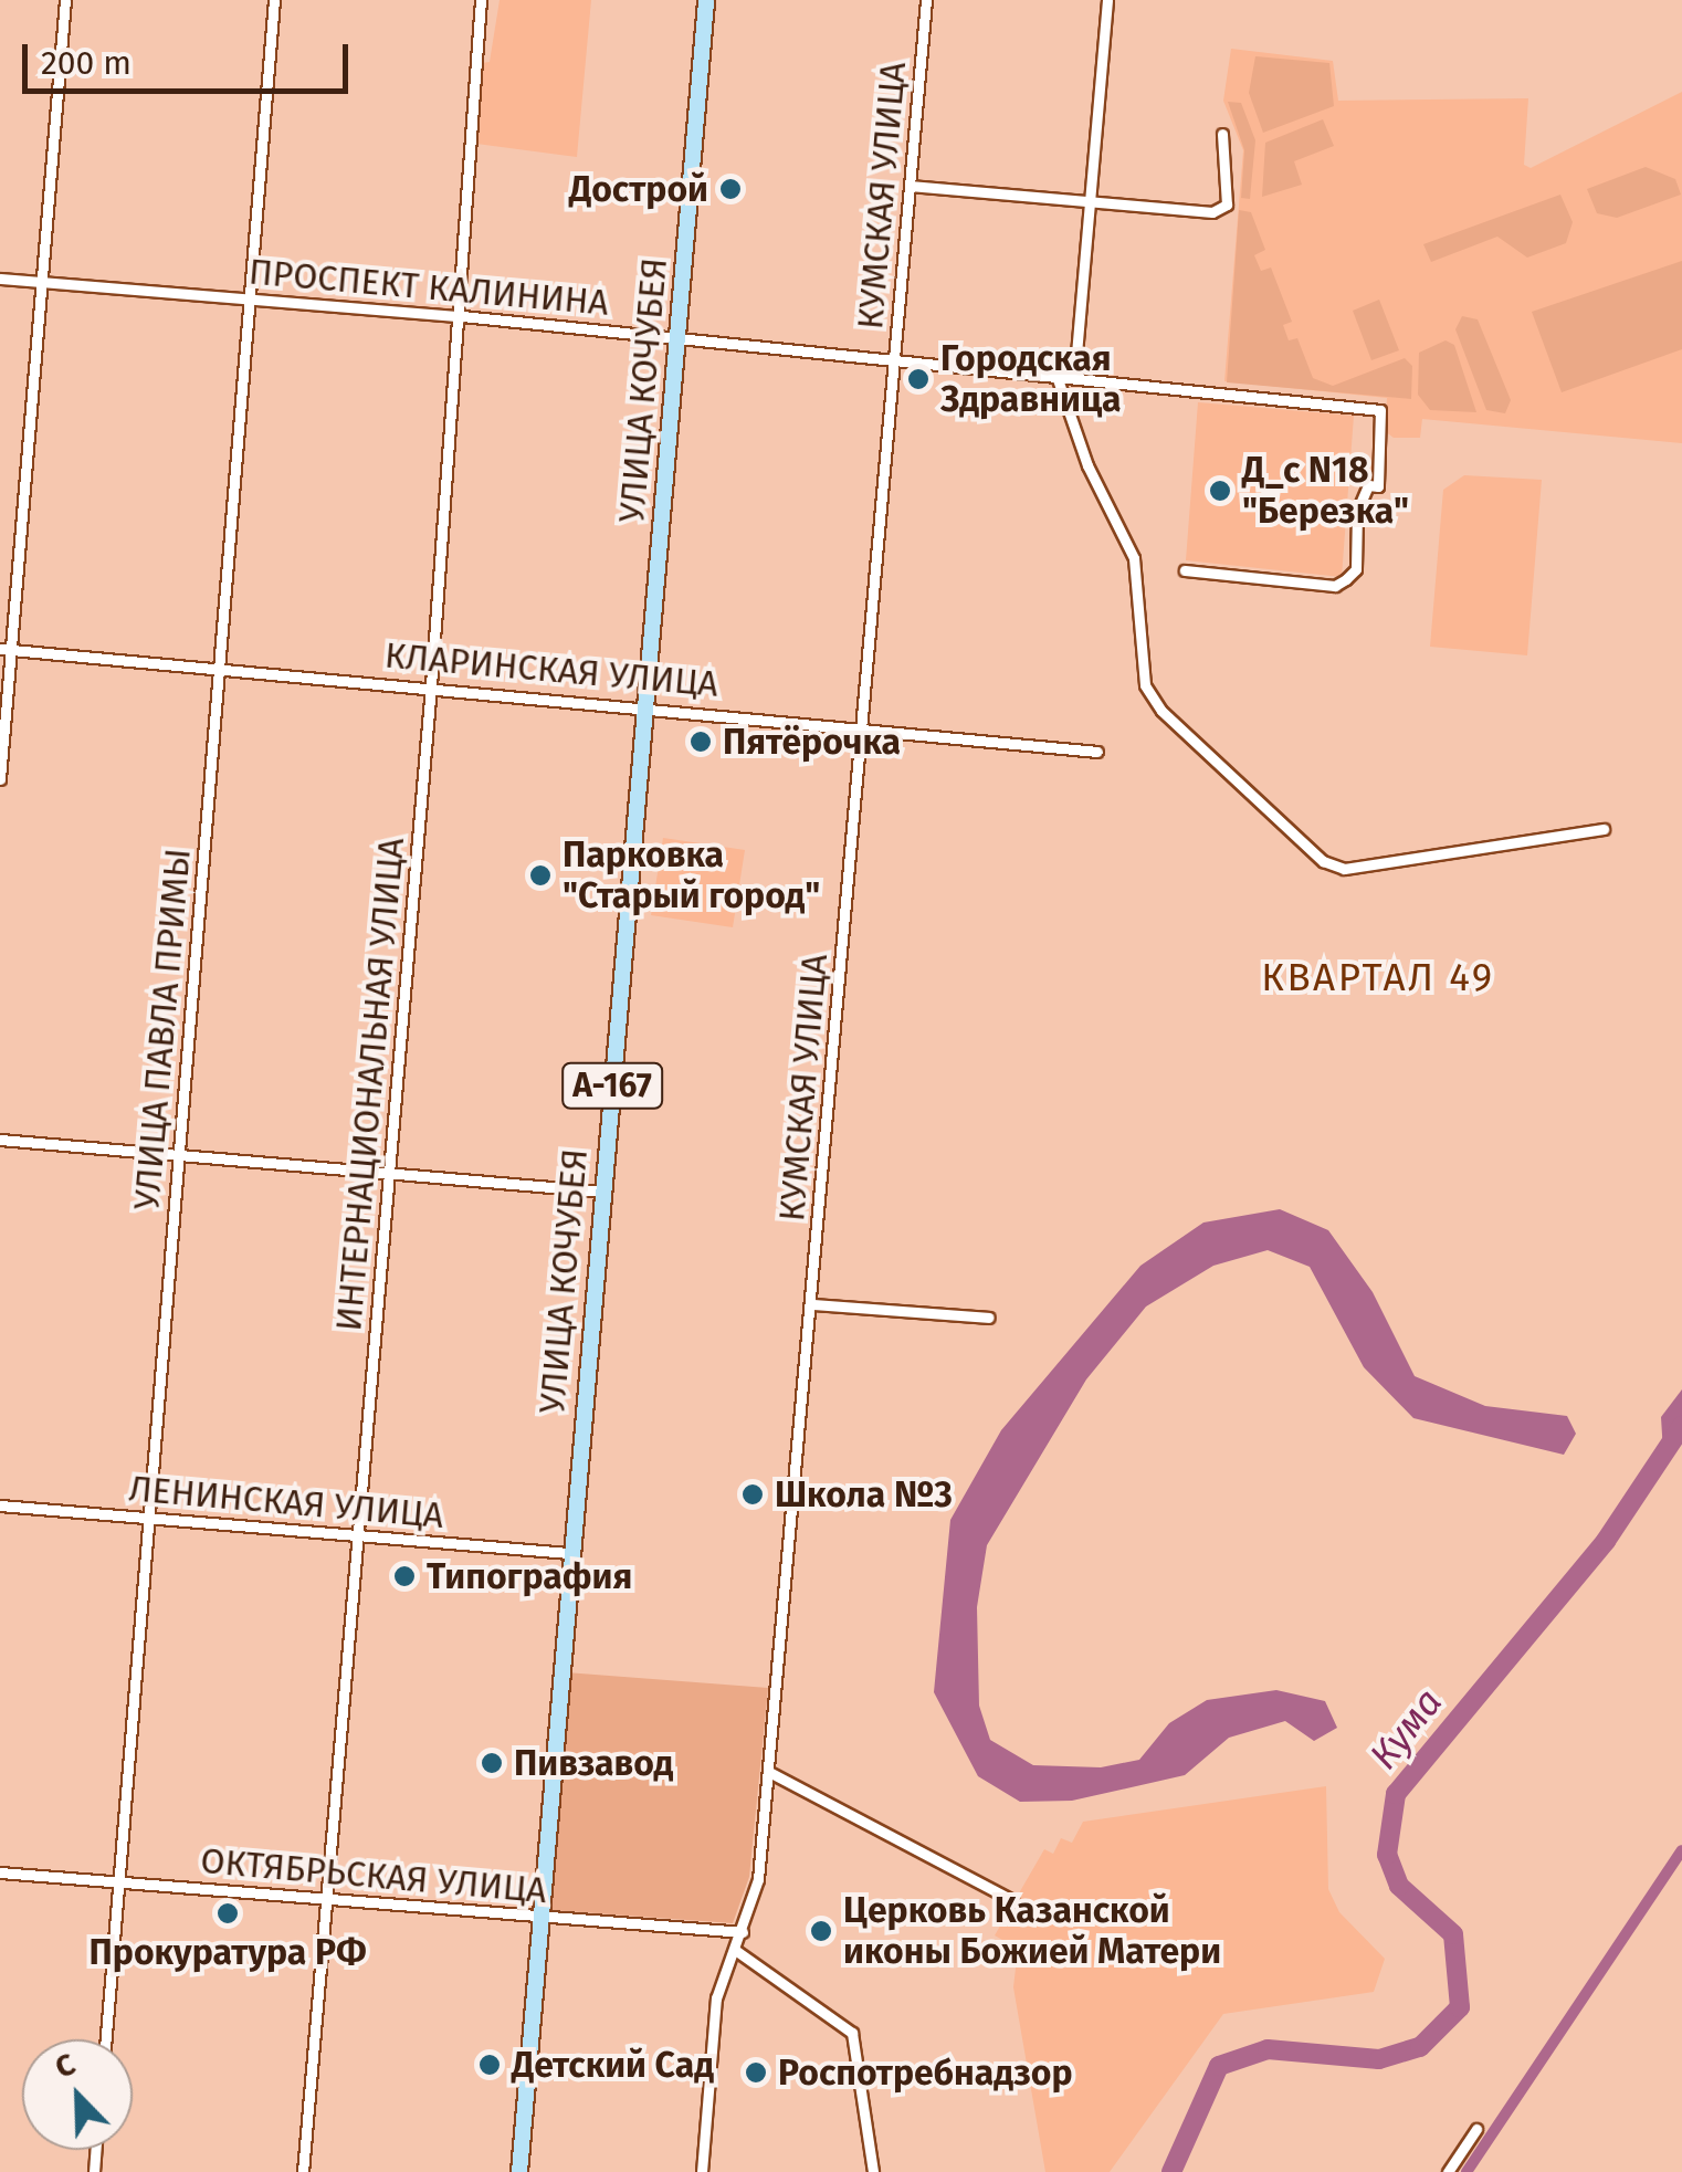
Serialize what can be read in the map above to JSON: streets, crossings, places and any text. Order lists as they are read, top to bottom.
{
  "streets": {
    "main road": ["УЛИЦА КОЧУБЕЯ", "А-167"],
    "street": [
      "КУМСКАЯ УЛИЦА",
      "ПРОСПЕКТ КАЛИНИНА",
      "КЛАРИНСКАЯ УЛИЦА",
      "УЛИЦА ПАВЛА ПРИМЫ",
      "ИНТЕРНАЦИОНАЛЬНАЯ УЛИЦА",
      "ЛЕНИНСКАЯ УЛИЦА",
      "ОКТЯБРЬСКАЯ УЛИЦА"
    ]
  },
  "crossings": [
    ["КУМСКАЯ УЛИЦА", "ПРОСПЕКТ КАЛИНИНА"],
    ["КУМСКАЯ УЛИЦА", "КЛАРИНСКАЯ УЛИЦА"],
    ["КУМСКАЯ УЛИЦА", "ОКТЯБРЬСКАЯ УЛИЦА"],
    ["ПРОСПЕКТ КАЛИНИНА", "УЛИЦА КОЧУБЕЯ"],
    ["ПРОСПЕКТ КАЛИНИНА", "УЛИЦА ПАВЛА ПРИМЫ"],
    ["ПРОСПЕКТ КАЛИНИНА", "ИНТЕРНАЦИОНАЛЬНАЯ УЛИЦА"],
    ["УЛИЦА КОЧУБЕЯ", "КЛАРИНСКАЯ УЛИЦА"],
    ["УЛИЦА КОЧУБЕЯ", "ЛЕНИНСКАЯ УЛИЦА"],
    ["УЛИЦА КОЧУБЕЯ", "ОКТЯБРЬСКАЯ УЛИЦА"],
    ["КЛАРИНСКАЯ УЛИЦА", "УЛИЦА ПАВЛА ПРИМЫ"],
    ["КЛАРИНСКАЯ УЛИЦА", "ИНТЕРНАЦИОНАЛЬНАЯ УЛИЦА"],
    ["УЛИЦА ПАВЛА ПРИМЫ", "ЛЕНИНСКАЯ УЛИЦА"],
    ["УЛИЦА ПАВЛА ПРИМЫ", "ОКТЯБРЬСКАЯ УЛИЦА"],
    ["ИНТЕРНАЦИОНАЛЬНАЯ УЛИЦА", "ЛЕНИНСКАЯ УЛИЦА"],
    ["ИНТЕРНАЦИОНАЛЬНАЯ УЛИЦА", "ОКТЯБРЬСКАЯ УЛИЦА"]
  ],
  "districts": ["КВАРТАЛ 49"],
  "water": ["Кума"],
  "places": [
    "Дострой",
    "Городская Здравница",
    "Д_с N18 \"Березка\"",
    "Пятёрочка",
    "Парковка \"Старый город\"",
    "Школа №3",
    "Типография",
    "Пивзавод",
    "Прокуратура РФ",
    "Церковь Казанской иконы Божией Матери",
    "Детский Сад",
    "Роспотребнадзор"
  ],
  "scale_bar": "200 m",
  "north": "top left"
}
